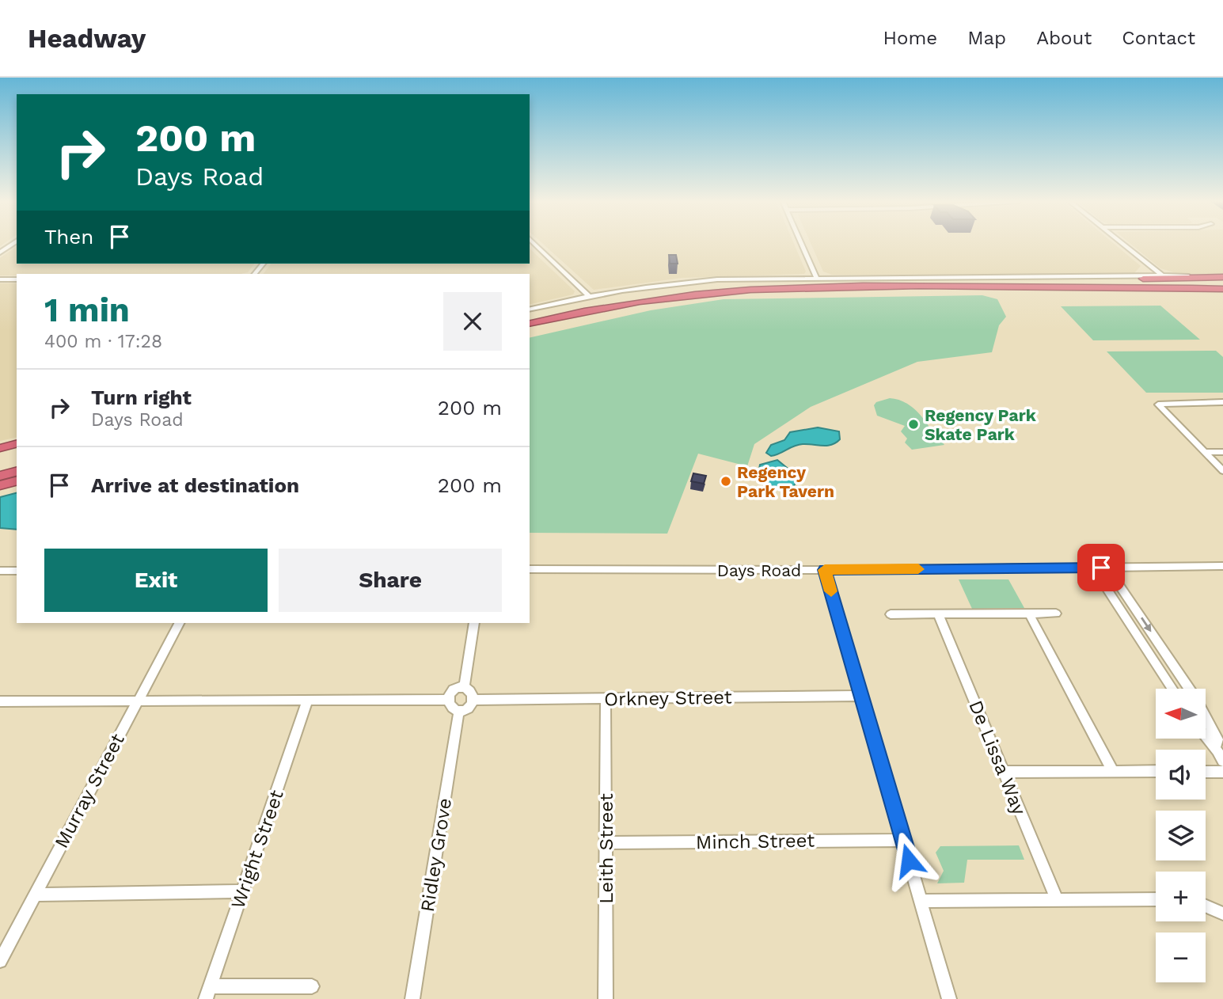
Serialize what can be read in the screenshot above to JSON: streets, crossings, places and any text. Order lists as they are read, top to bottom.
{
  "streets": {
    "street": [
      "Days Road",
      "Orkney Street",
      "De Lissa Way",
      "Murray Street",
      "Minch Street",
      "Leith Street",
      "Wright Street",
      "Ridley Grove"
    ]
  },
  "crossings": [
    ["Orkney Street", "Leith Street"],
    ["Orkney Street", "Ridley Grove"],
    ["Minch Street", "Leith Street"]
  ],
  "places": ["Regency Park Skate Park", "Regency Park Tavern"],
  "north": "left",
  "page": {
    "header": "Headway",
    "nav": [
      "Home",
      "Map",
      "About",
      "Contact"
    ],
    "turn": ["200 m", "Days Road"],
    "then": "Then",
    "heading": ["1 min", "400 m · 17:28"],
    "list": [
      {
        "name": "Turn right",
        "note": "Days Road",
        "value": "200 m"
      },
      {
        "name": "Arrive at destination",
        "value": "200 m"
      }
    ],
    "buttons": ["Exit", "Share"],
    "map_buttons": ["+", "−"]
  }
}
